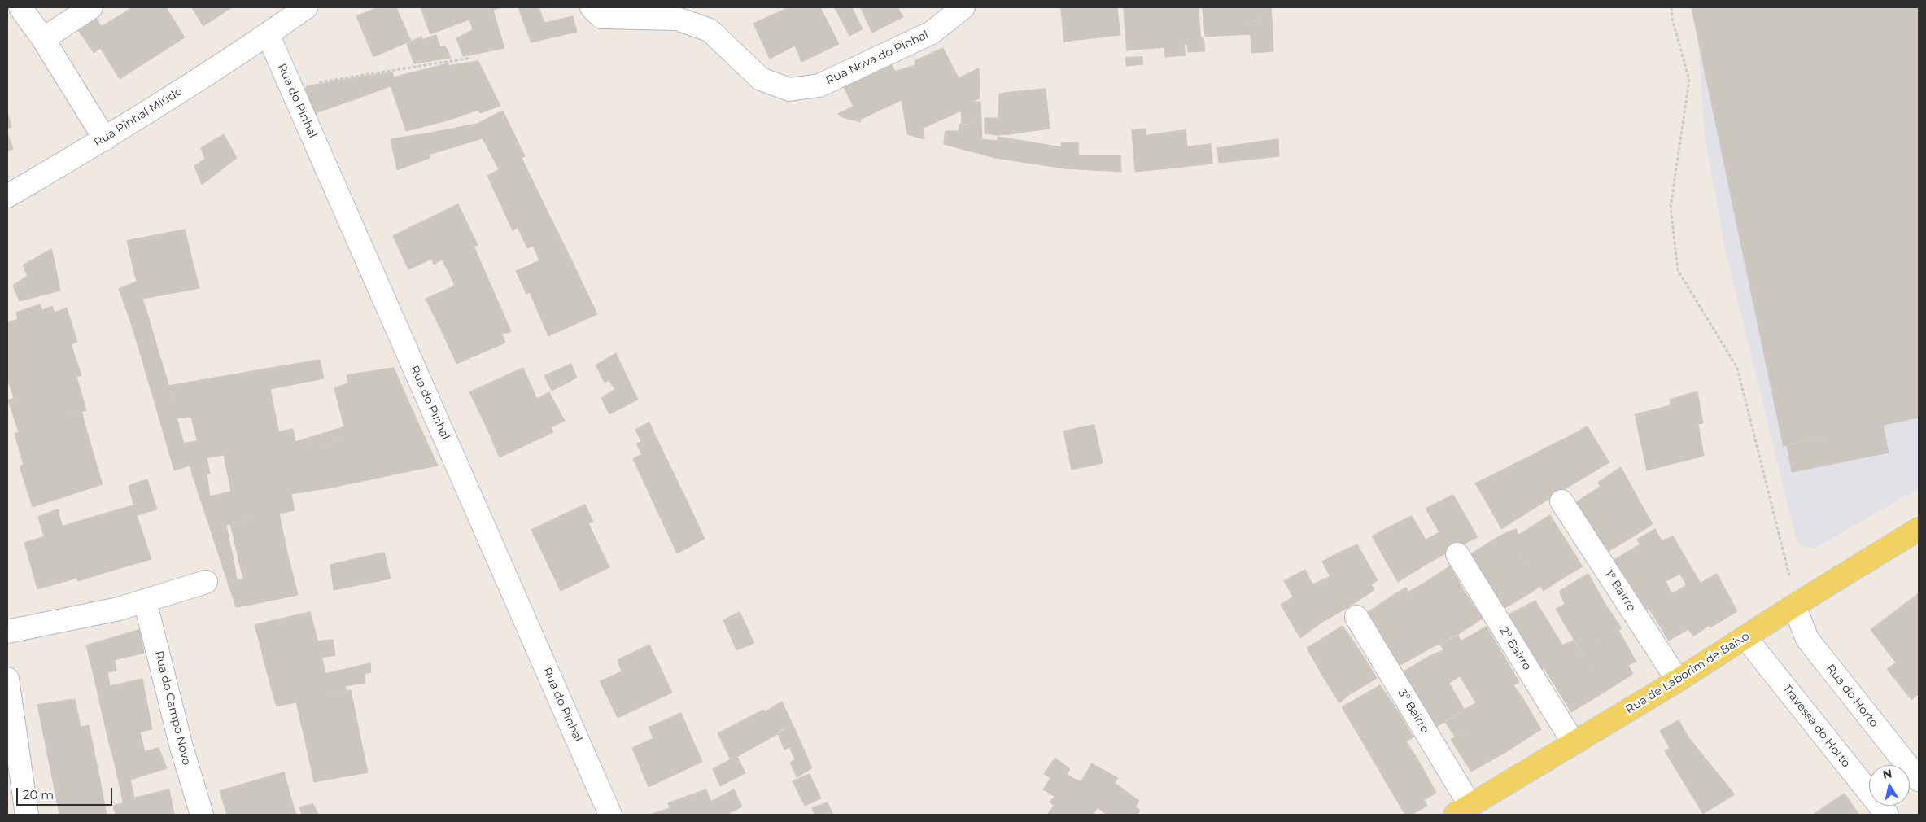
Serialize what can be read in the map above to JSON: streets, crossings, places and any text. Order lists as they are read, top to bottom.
{
  "streets": {
    "main road": ["Rua de Laborim de Baixo"],
    "street": [
      "Rua Nova do Pinhal",
      "Rua do Pinhal",
      "Rua Pinhal Miúdo",
      "1º Bairro",
      "2º Bairro",
      "Rua do Horto",
      "Rua do Campo Novo",
      "3º Bairro",
      "Travessa do Horto"
    ]
  },
  "crossings": [
    ["Rua do Pinhal", "Rua Pinhal Miúdo"],
    ["1º Bairro", "Rua de Laborim de Baixo"],
    ["2º Bairro", "Rua de Laborim de Baixo"],
    ["Rua de Laborim de Baixo", "Rua do Horto"],
    ["Rua de Laborim de Baixo", "3º Bairro"],
    ["Rua de Laborim de Baixo", "Travessa do Horto"]
  ],
  "scale_bar": "20 m",
  "north": "top"
}
